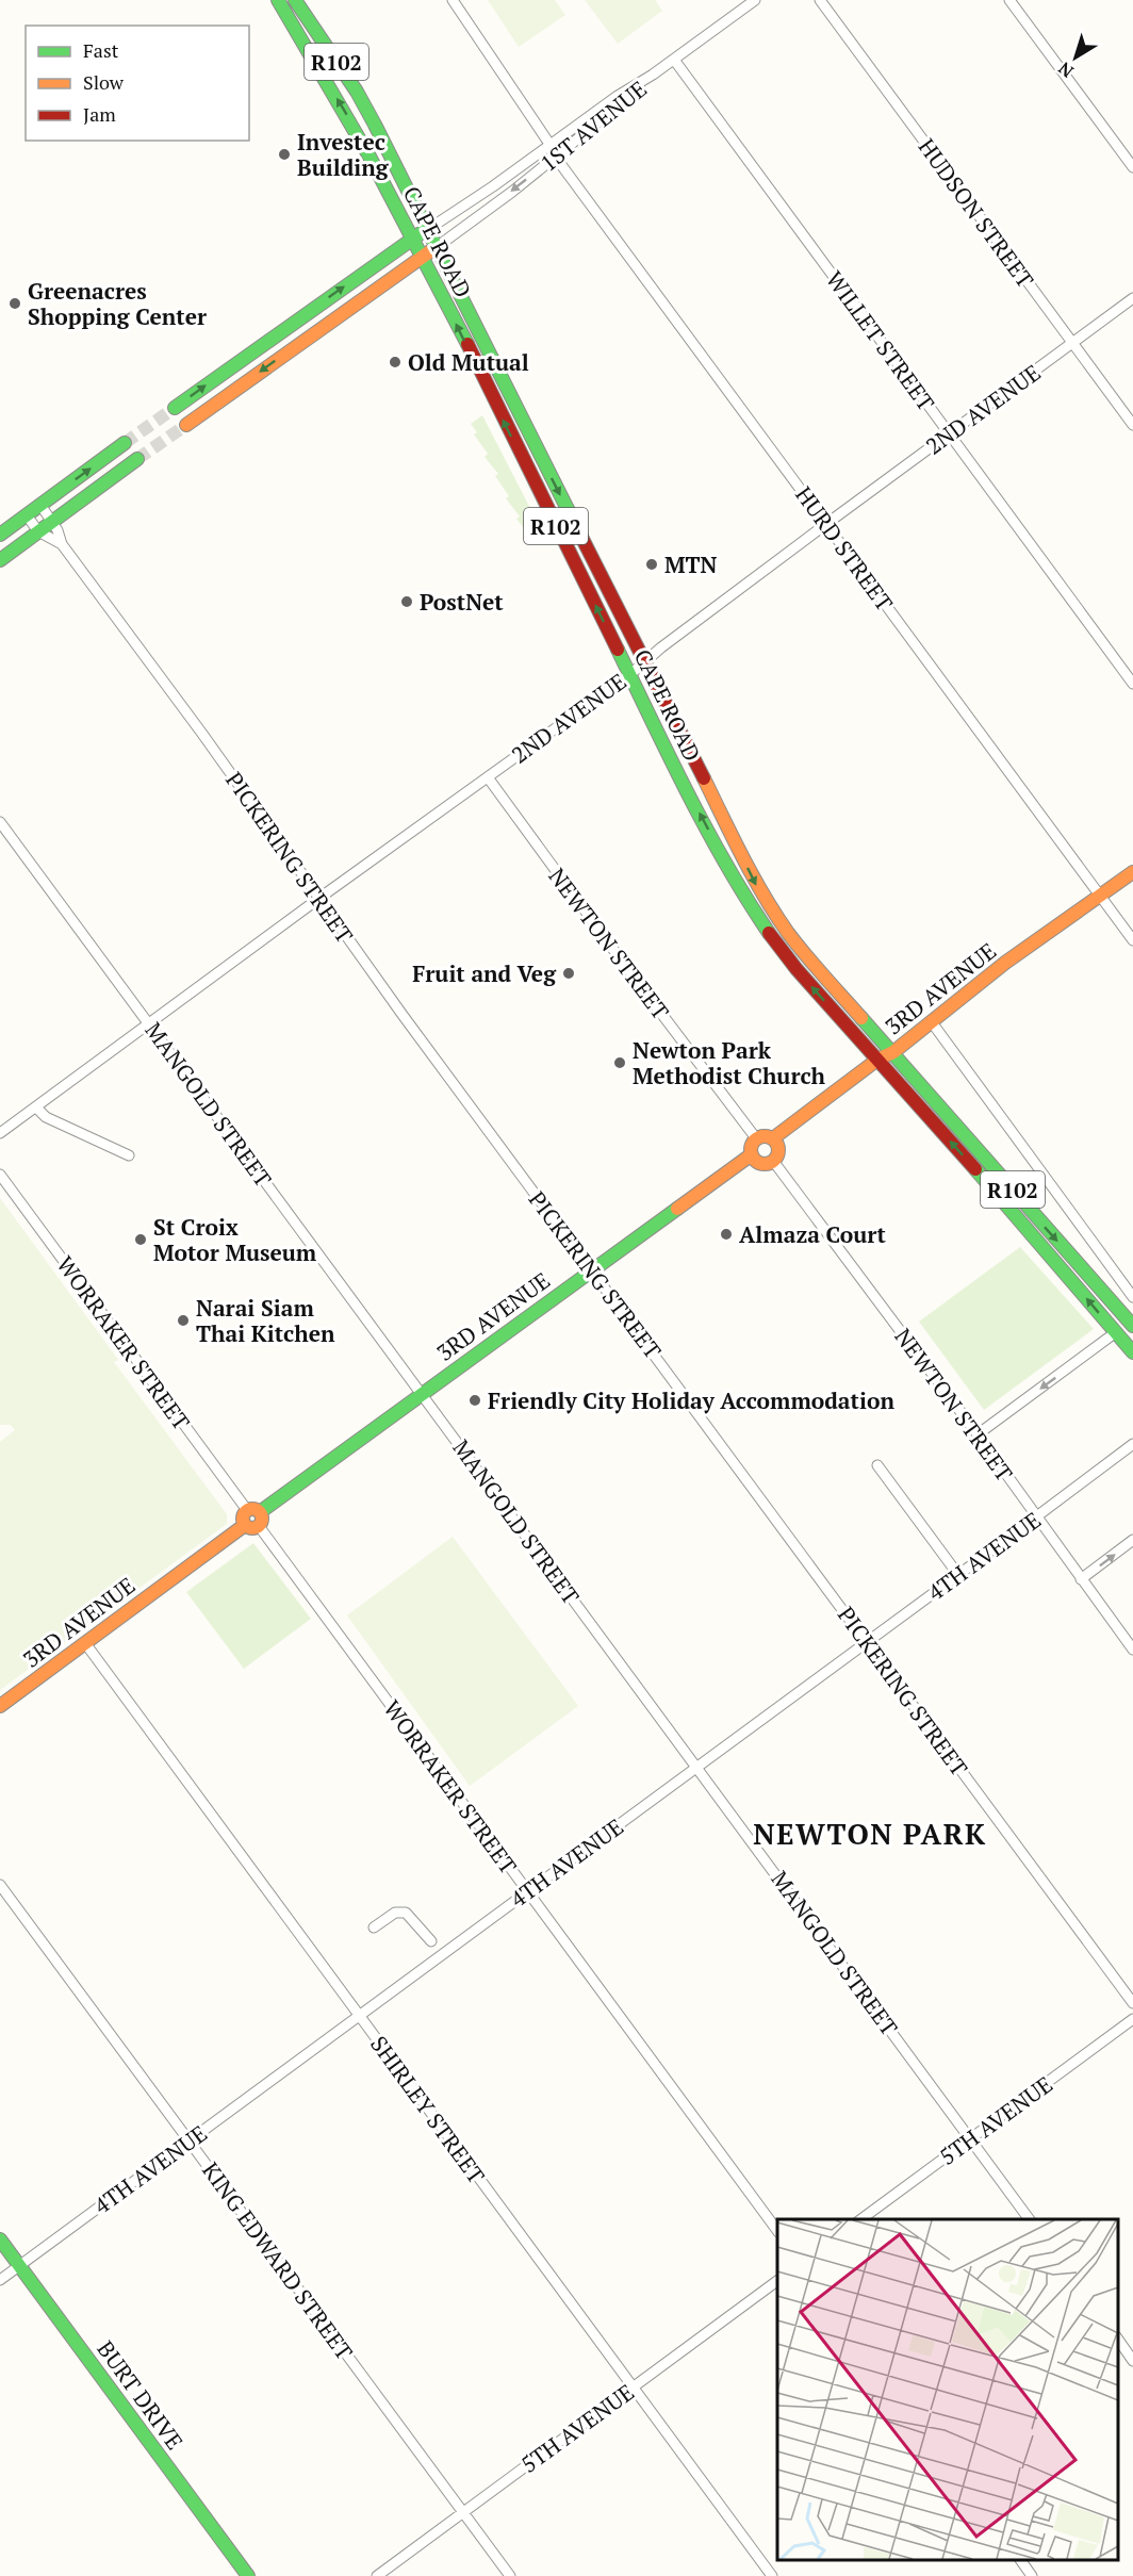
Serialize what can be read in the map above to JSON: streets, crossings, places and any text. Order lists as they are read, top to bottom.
{
  "streets": {
    "main road": [
      "R102",
      "CAPE ROAD",
      "3RD AVENUE",
      "BURT DRIVE"
    ],
    "street": [
      "1ST AVENUE",
      "HUDSON STREET",
      "WILLET STREET",
      "2ND AVENUE",
      "HURD STREET",
      "PICKERING STREET",
      "NEWTON STREET",
      "MANGOLD STREET",
      "WORRAKER STREET",
      "4TH AVENUE",
      "SHIRLEY STREET",
      "5TH AVENUE",
      "KING EDWARD STREET"
    ]
  },
  "crossings": [
    ["1ST AVENUE", "CAPE ROAD"],
    ["1ST AVENUE", "HURD STREET"],
    ["HUDSON STREET", "2ND AVENUE"],
    ["CAPE ROAD", "2ND AVENUE"],
    ["CAPE ROAD", "3RD AVENUE"],
    ["WILLET STREET", "2ND AVENUE"],
    ["2ND AVENUE", "HURD STREET"],
    ["2ND AVENUE", "PICKERING STREET"],
    ["2ND AVENUE", "NEWTON STREET"],
    ["2ND AVENUE", "MANGOLD STREET"],
    ["HURD STREET", "3RD AVENUE"],
    ["PICKERING STREET", "3RD AVENUE"],
    ["PICKERING STREET", "4TH AVENUE"],
    ["NEWTON STREET", "3RD AVENUE"],
    ["NEWTON STREET", "4TH AVENUE"],
    ["3RD AVENUE", "MANGOLD STREET"],
    ["3RD AVENUE", "WORRAKER STREET"],
    ["3RD AVENUE", "SHIRLEY STREET"],
    ["MANGOLD STREET", "4TH AVENUE"],
    ["MANGOLD STREET", "5TH AVENUE"],
    ["WORRAKER STREET", "4TH AVENUE"],
    ["4TH AVENUE", "SHIRLEY STREET"],
    ["4TH AVENUE", "KING EDWARD STREET"],
    ["4TH AVENUE", "BURT DRIVE"],
    ["SHIRLEY STREET", "5TH AVENUE"],
    ["5TH AVENUE", "KING EDWARD STREET"]
  ],
  "districts": ["NEWTON PARK"],
  "places": [
    "Investec Building",
    "Greenacres Shopping Center",
    "Old Mutual",
    "MTN",
    "PostNet",
    "Fruit and Veg",
    "Newton Park Methodist Church",
    "Almaza Court",
    "St Croix Motor Museum",
    "Narai Siam Thai Kitchen",
    "Friendly City Holiday Accommodation"
  ],
  "legend": ["Fast", "Slow", "Jam"],
  "north": "bottom left"
}
